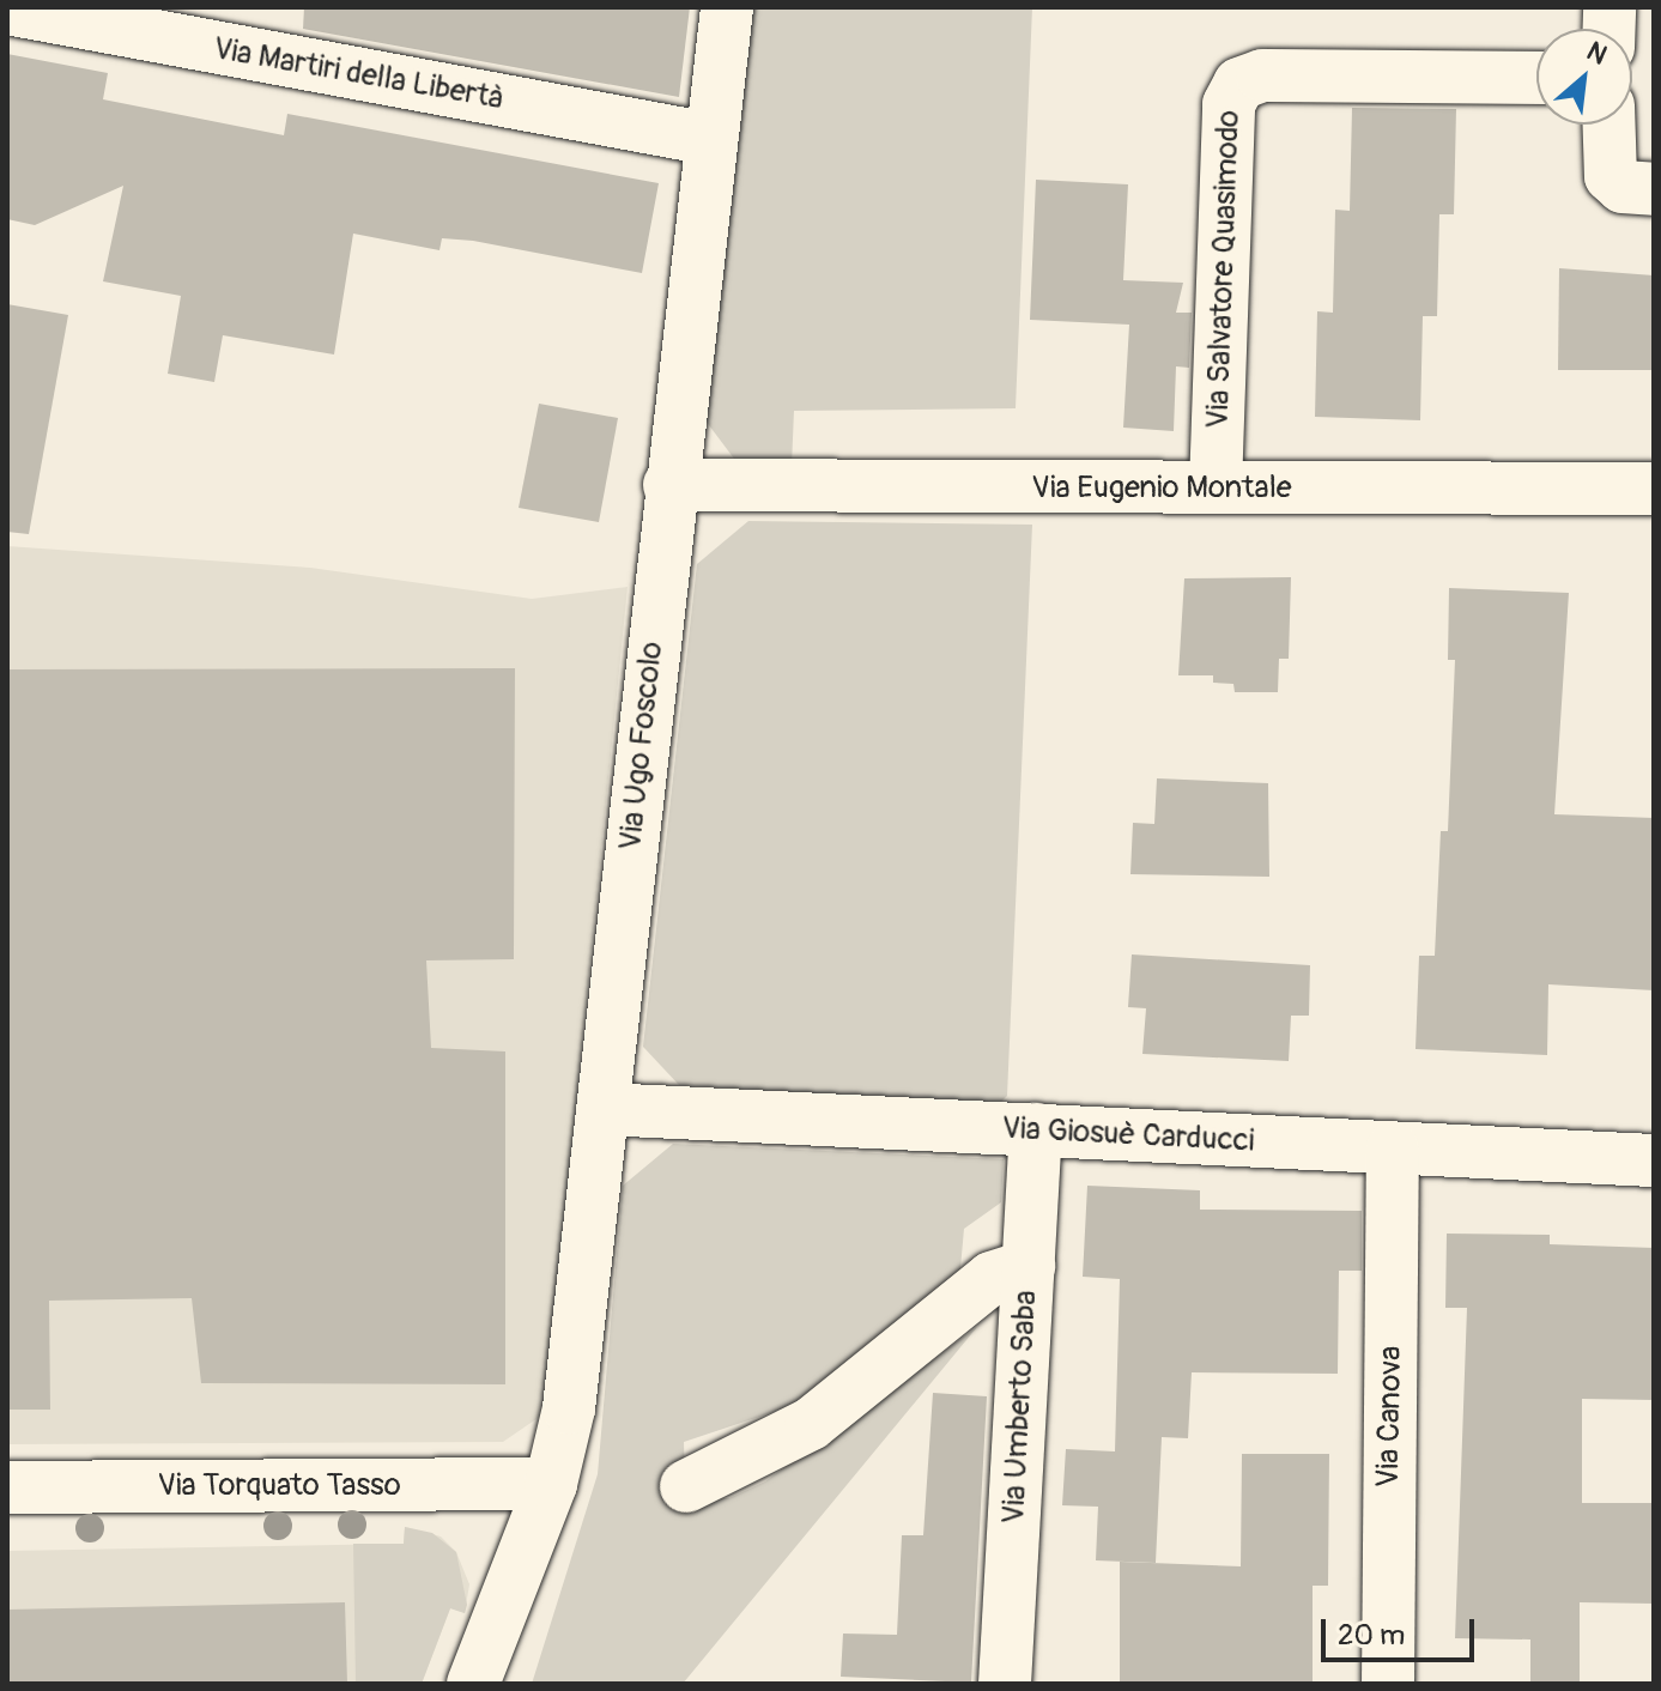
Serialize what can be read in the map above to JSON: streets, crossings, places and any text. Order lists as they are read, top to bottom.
{
  "streets": {
    "street": [
      "Via Martiri della Libertà",
      "Via Salvatore Quasimodo",
      "Via Eugenio Montale",
      "Via Ugo Foscolo",
      "Via Giosuè Carducci",
      "Via Umberto Saba",
      "Via Canova",
      "Via Torquato Tasso"
    ]
  },
  "crossings": [
    ["Via Martiri della Libertà", "Via Ugo Foscolo"],
    ["Via Salvatore Quasimodo", "Via Eugenio Montale"],
    ["Via Eugenio Montale", "Via Ugo Foscolo"],
    ["Via Ugo Foscolo", "Via Giosuè Carducci"],
    ["Via Ugo Foscolo", "Via Torquato Tasso"],
    ["Via Giosuè Carducci", "Via Umberto Saba"],
    ["Via Giosuè Carducci", "Via Canova"]
  ],
  "scale_bar": "20 m",
  "north": "top right"
}
